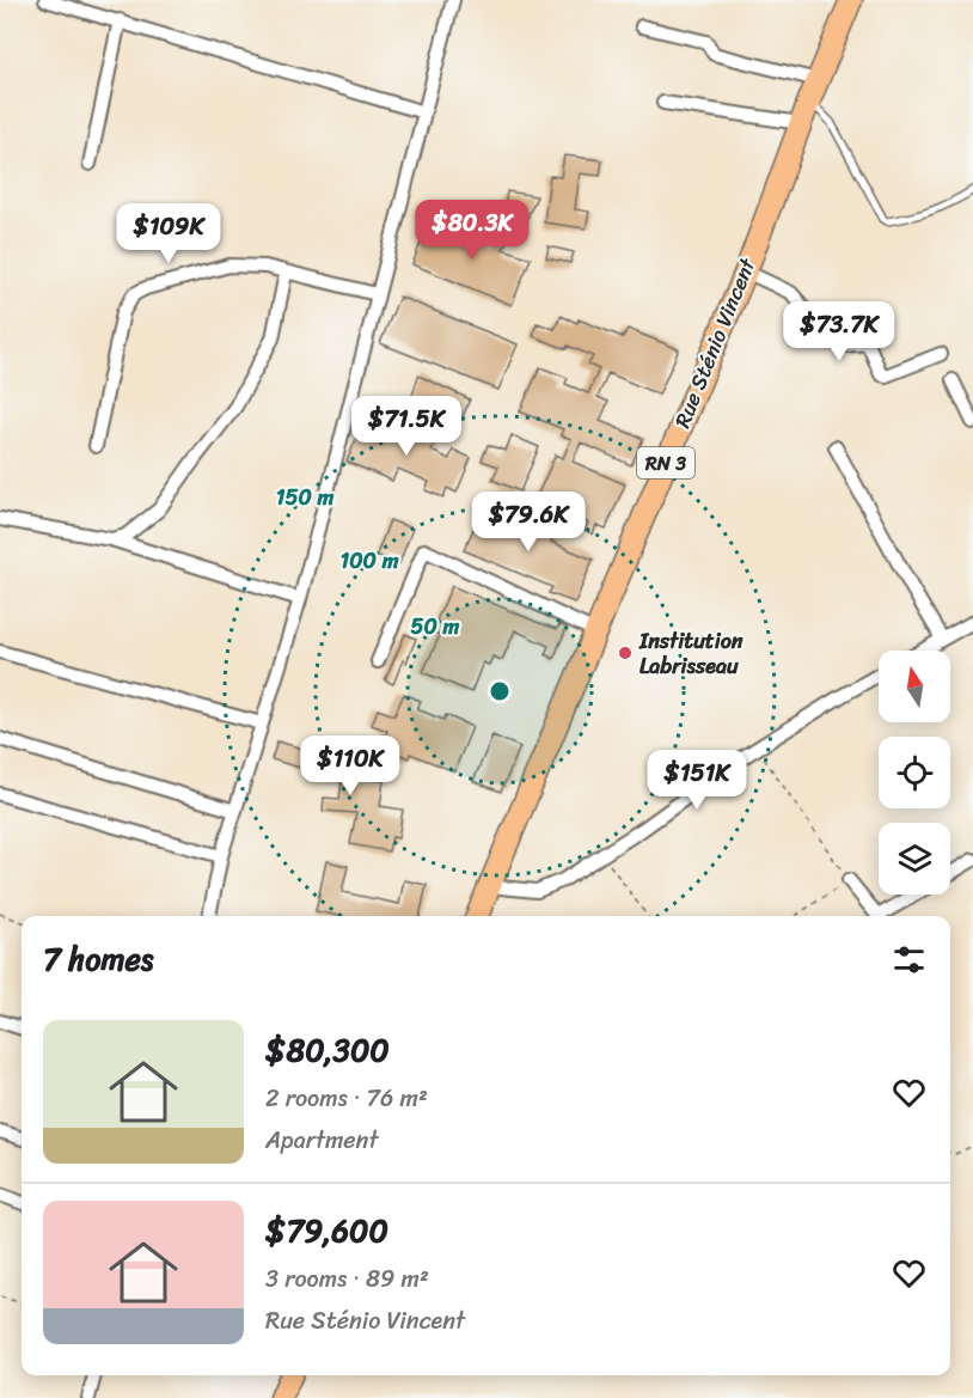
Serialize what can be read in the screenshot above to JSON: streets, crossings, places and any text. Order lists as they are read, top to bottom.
{
  "streets": {
    "main road": ["Rue Sténio Vincent", "RN 3"]
  },
  "places": ["Institution Labrisseau"],
  "north": "top",
  "page": {
    "price": [
      "$80.3K",
      "$109K",
      "$73.7K",
      "$71.5K",
      "$79.6K",
      "$110K",
      "$151K"
    ],
    "heading": "7 homes",
    "list": [
      {
        "name": "$80,300",
        "note": "2 rooms · 76 m² · Apartment"
      },
      {
        "name": "$79,600",
        "note": "3 rooms · 89 m² · Rue Sténio Vincent"
      }
    ]
  },
  "rings": ["150 m", "100 m", "50 m"]
}
